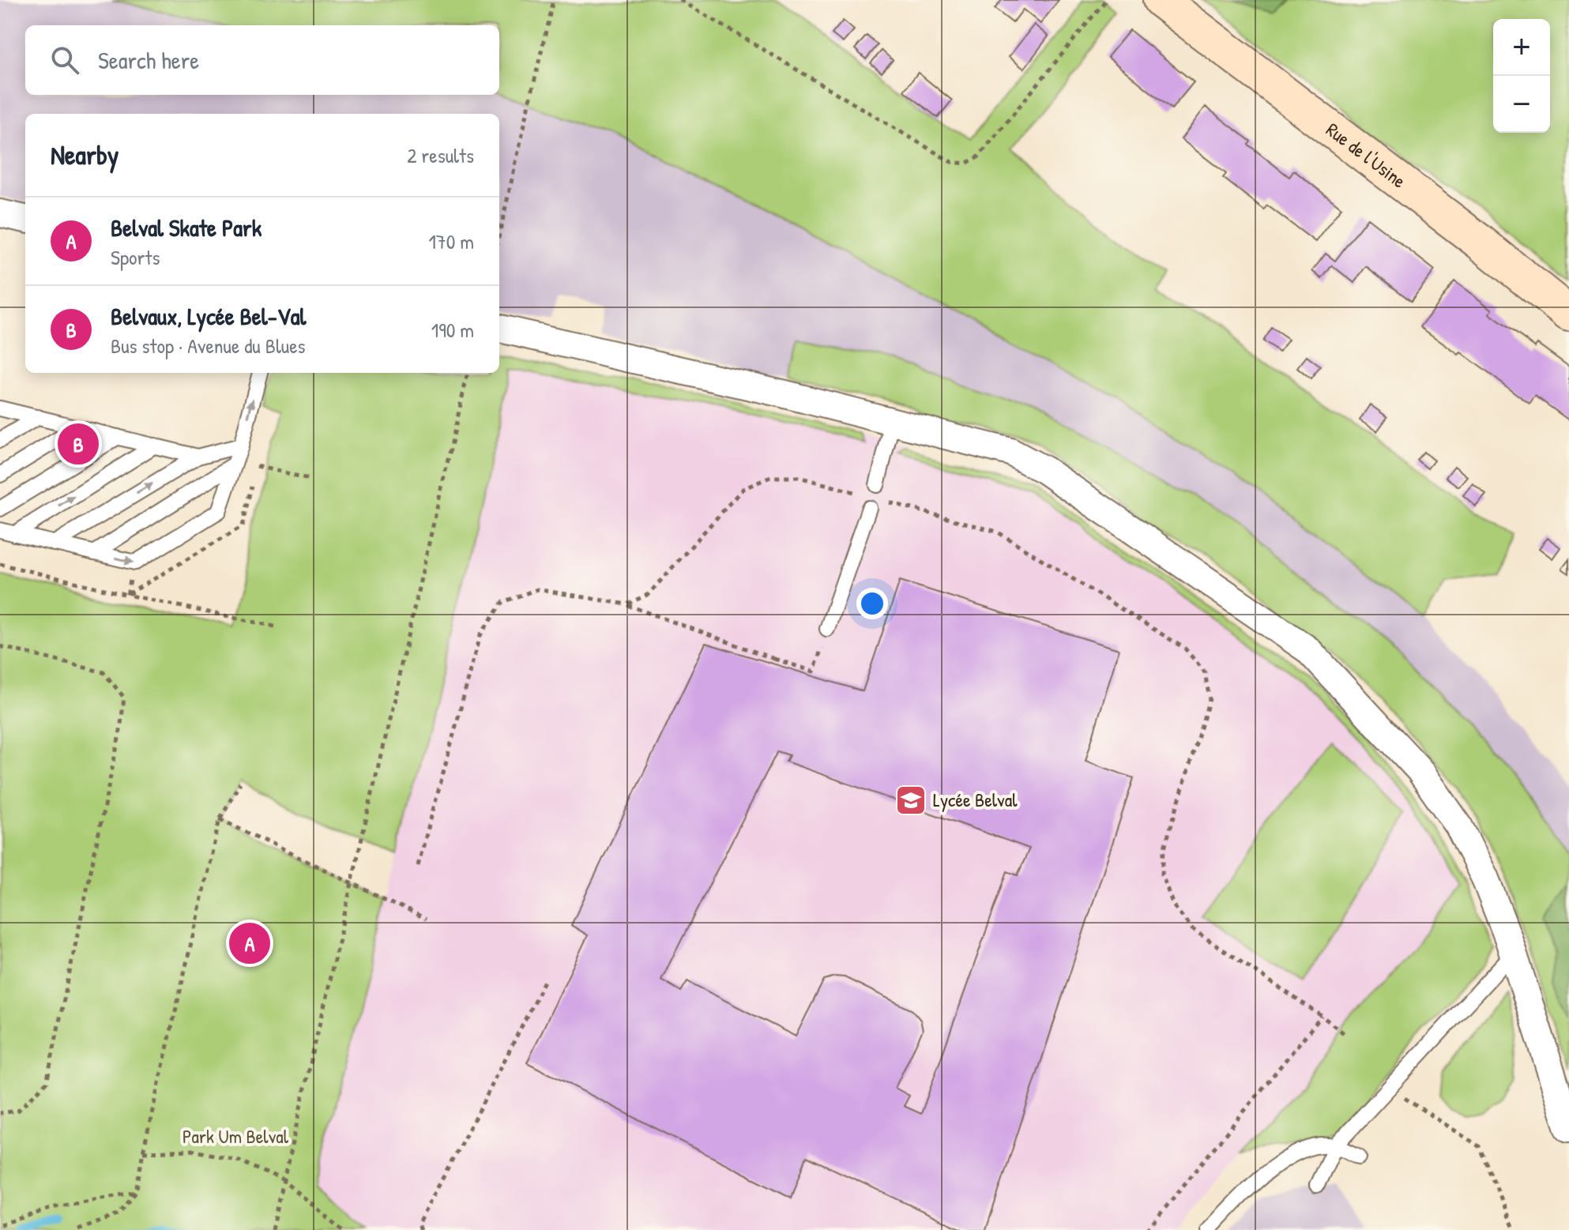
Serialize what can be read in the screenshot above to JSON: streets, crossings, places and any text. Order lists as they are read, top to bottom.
{
  "streets": {
    "main road": ["Rue de l'Usine"]
  },
  "parks": ["Park Um Belval"],
  "places": {
    "school or university": ["Lycée Belval"]
  },
  "page": {
    "map_buttons": ["+", "−"],
    "search": "Search here",
    "heading": ["Nearby", "2 results"],
    "list": [
      {
        "mark": "A",
        "name": "Belval Skate Park",
        "note": "Sports",
        "value": "170 m"
      },
      {
        "mark": "B",
        "name": "Belvaux, Lycée Bel-Val",
        "note": "Bus stop · Avenue du Blues",
        "value": "190 m"
      }
    ],
    "pins": ["B", "A"]
  }
}
